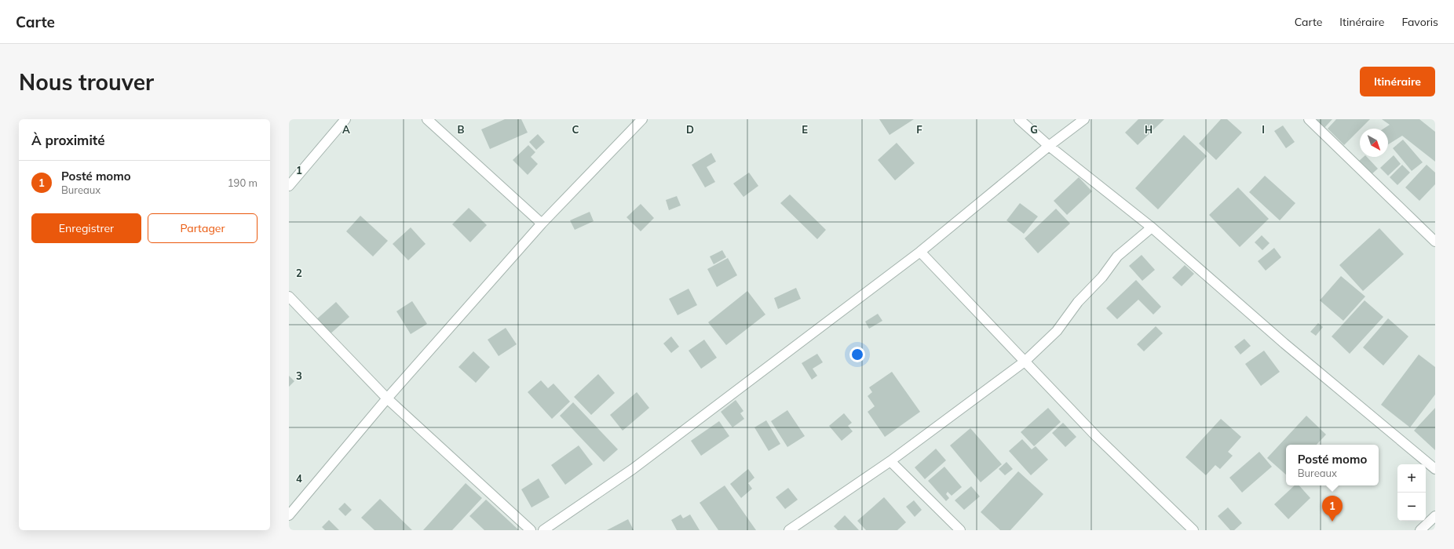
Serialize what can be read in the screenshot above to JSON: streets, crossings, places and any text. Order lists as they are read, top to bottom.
{
  "north": "bottom right",
  "page": {
    "header": "Carte",
    "nav": ["Carte", "Itinéraire", "Favoris"],
    "buttons": [
      "Itinéraire",
      ["Enregistrer", "Partager"]
    ],
    "title": "Nous trouver",
    "heading": "À proximité",
    "list": [
      {
        "mark": "1",
        "name": "Posté momo",
        "note": "Bureaux",
        "value": "190 m"
      }
    ],
    "popup": ["Posté momo", "Bureaux"],
    "map_buttons": ["+", "−"],
    "pins": "1"
  },
  "grid": {
    "columns": [
      "A",
      "B",
      "C",
      "D",
      "E",
      "F",
      "G",
      "H",
      "I"
    ],
    "rows": [
      "1",
      "2",
      "3",
      "4"
    ]
  }
}
